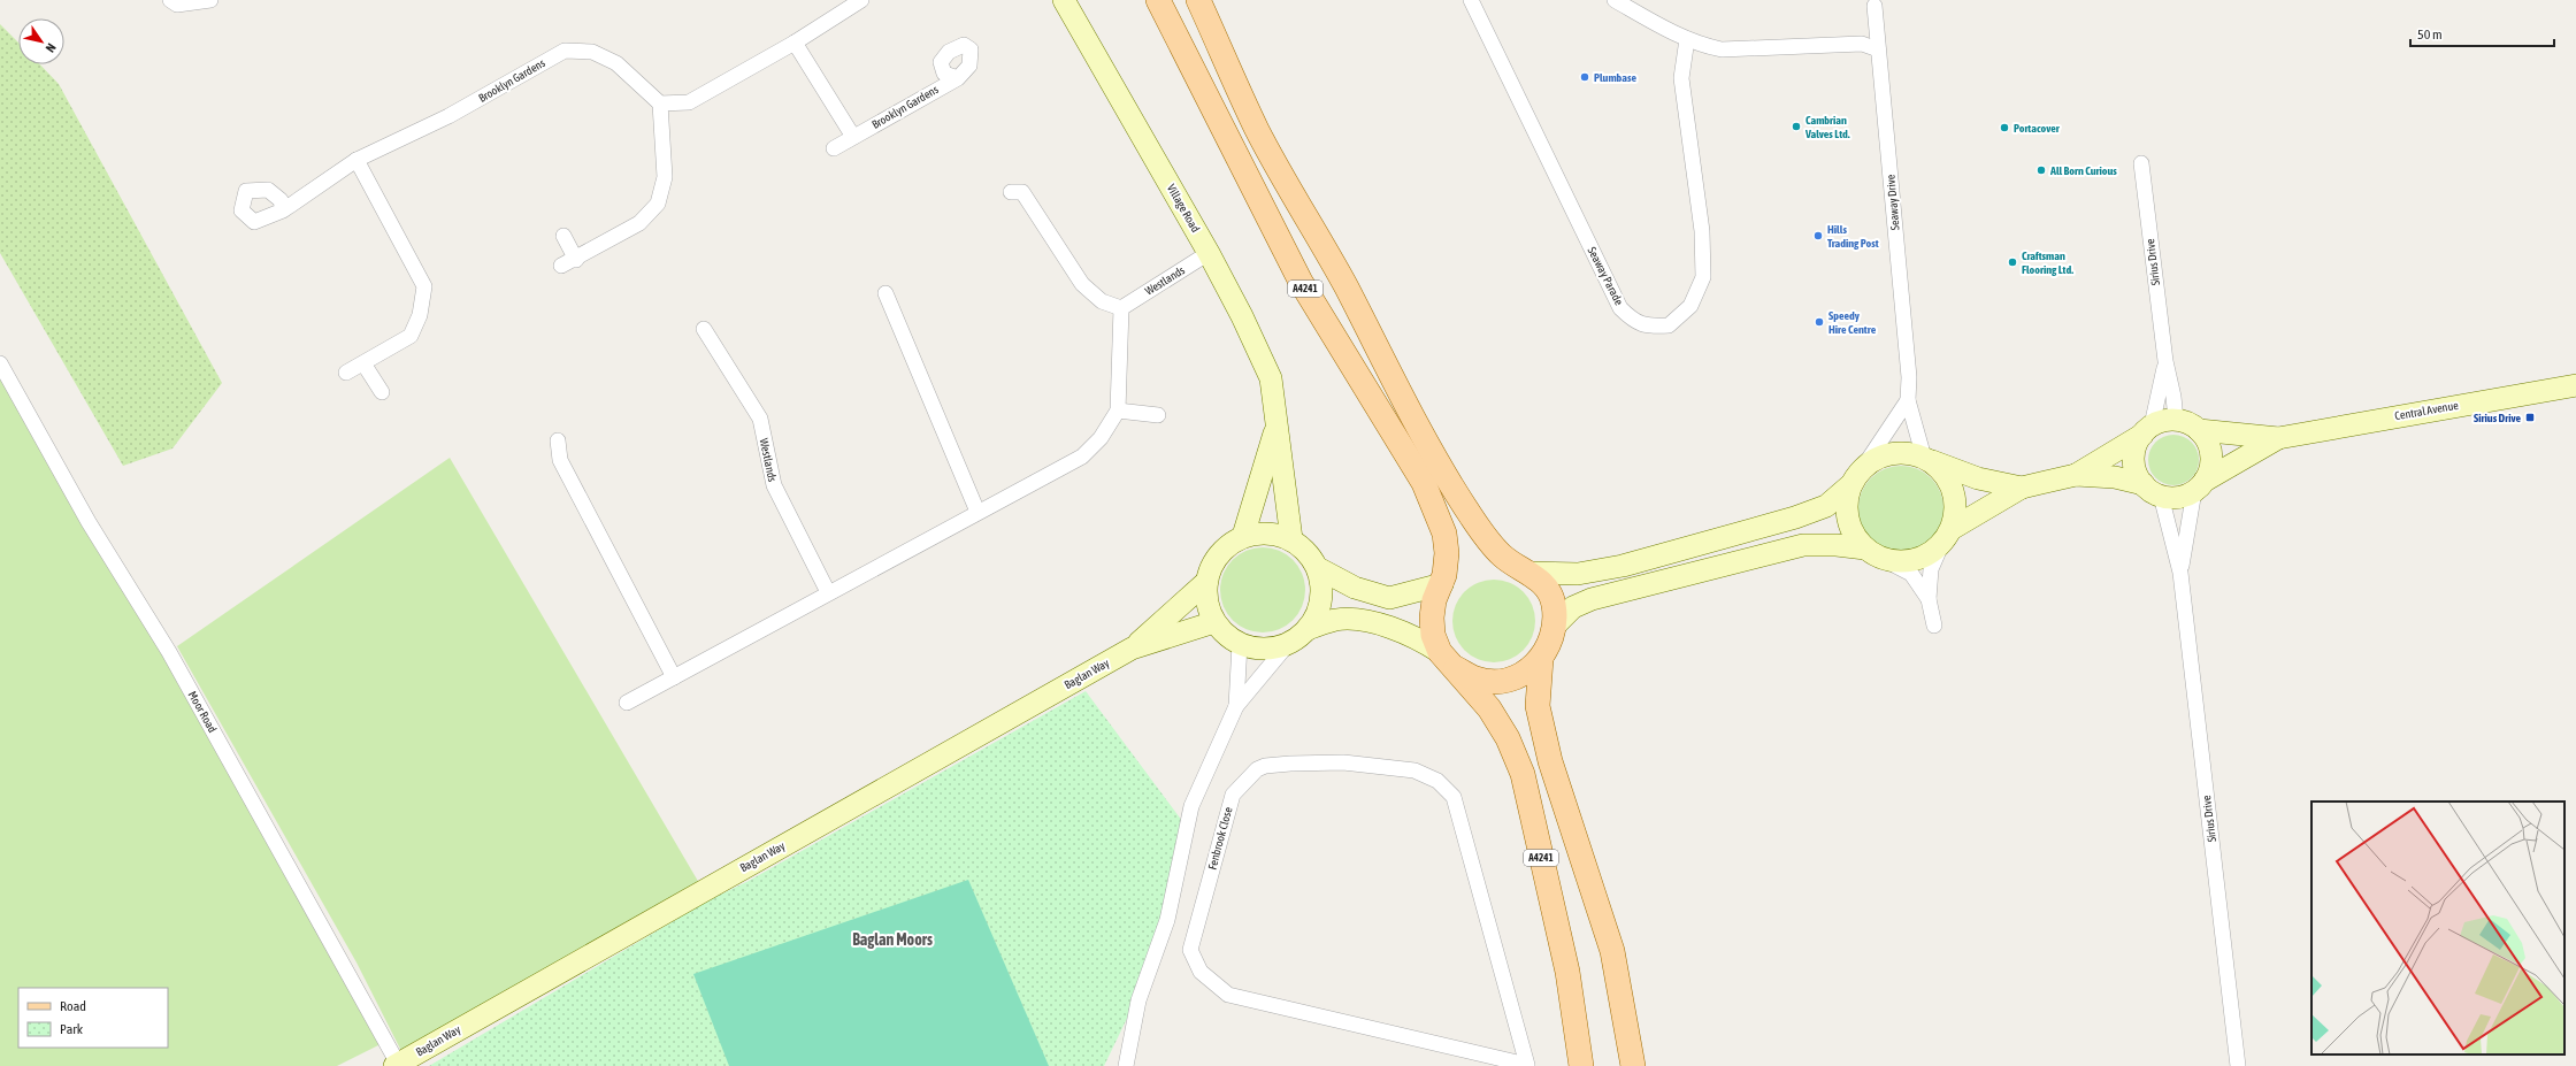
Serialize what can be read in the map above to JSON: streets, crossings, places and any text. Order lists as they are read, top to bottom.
{
  "streets": {
    "main road": ["A4241"],
    "street": [
      "Brooklyn Gardens",
      "Seaway Drive",
      "Village Road",
      "Sirius Drive",
      "Seaway Parade",
      "Westlands",
      "Central Avenue",
      "Baglan Way",
      "Moor Road",
      "Fenbrook Close"
    ]
  },
  "crossings": [
    ["Village Road", "Westlands"],
    ["Village Road", "Baglan Way"],
    ["Sirius Drive", "Central Avenue"],
    ["Baglan Way", "Moor Road"]
  ],
  "districts": ["Baglan Moors"],
  "places": {
    "other": [
      "Plumbase",
      "Cambrian Valves Ltd.",
      "Portacover",
      "All Born Curious",
      "Hills Trading Post",
      "Craftsman Flooring Ltd.",
      "Speedy Hire Centre"
    ],
    "transit": ["Sirius Drive"]
  },
  "legend": ["Road", "Park"],
  "scale_bar": "50 m",
  "north": "bottom right"
}
